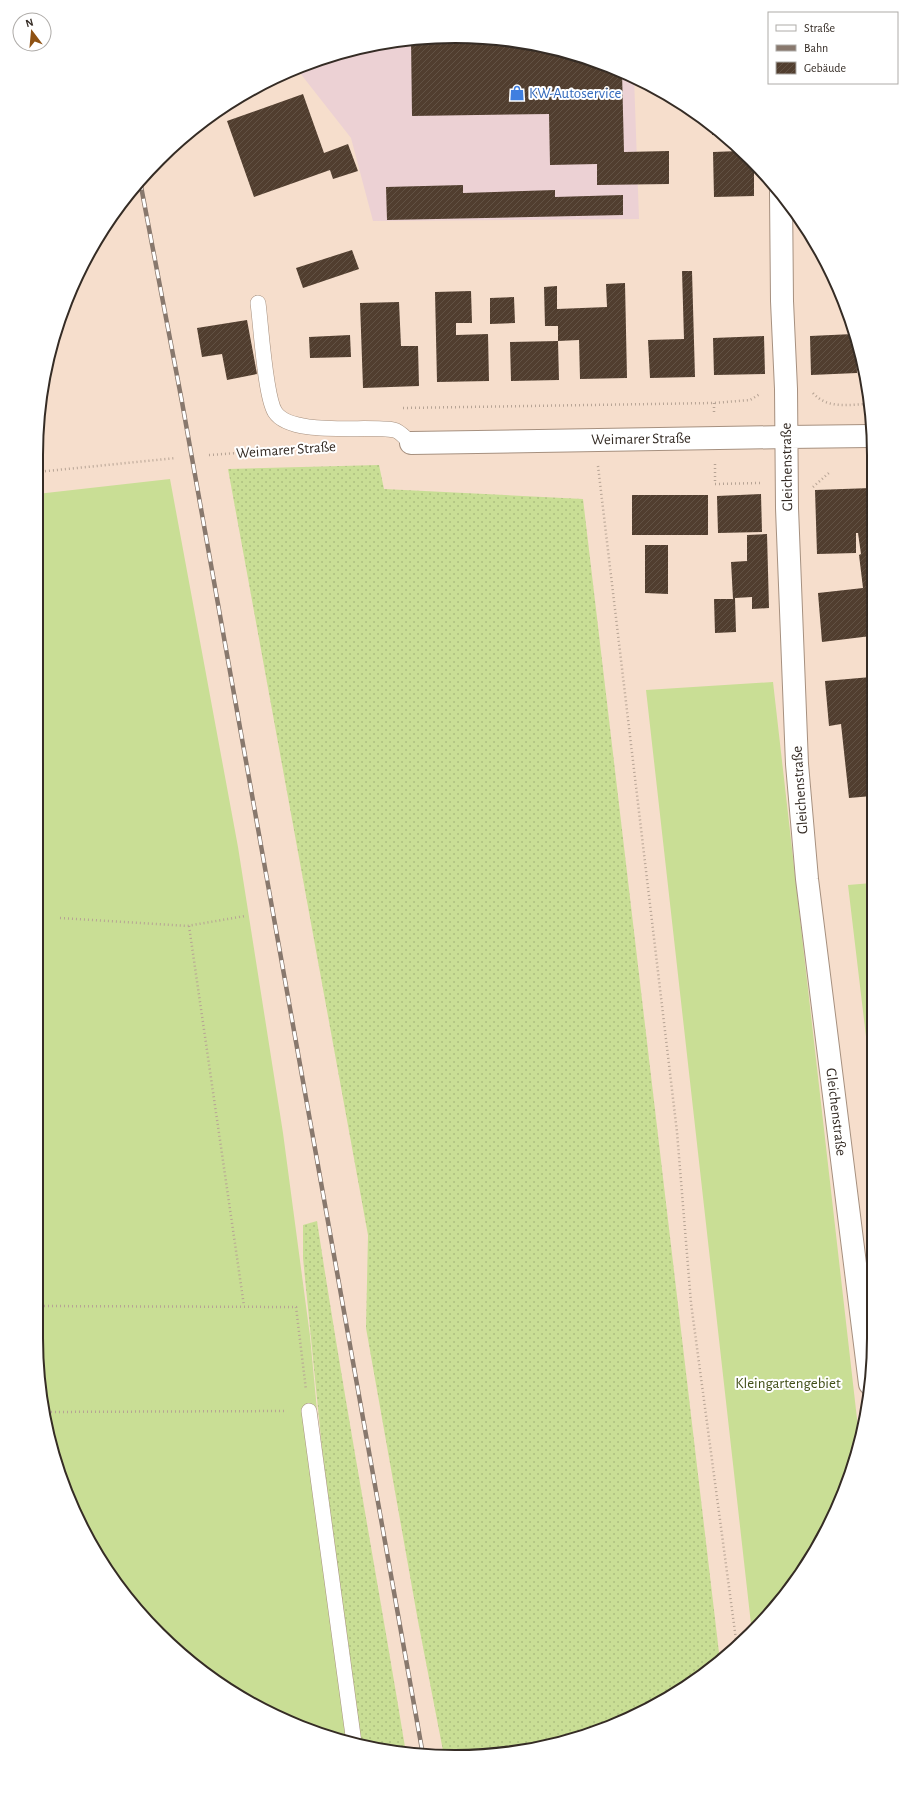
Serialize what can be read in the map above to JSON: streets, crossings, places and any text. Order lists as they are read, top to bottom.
{
  "streets": {
    "street": ["Weimarer Straße", "Gleichenstraße"]
  },
  "crossings": [
    ["Weimarer Straße", "Gleichenstraße"]
  ],
  "parks": ["Kleingartengebiet"],
  "places": {
    "shop": ["KW-Autoservice"]
  },
  "legend": ["Straße", "Bahn", "Gebäude"],
  "north": "top"
}
